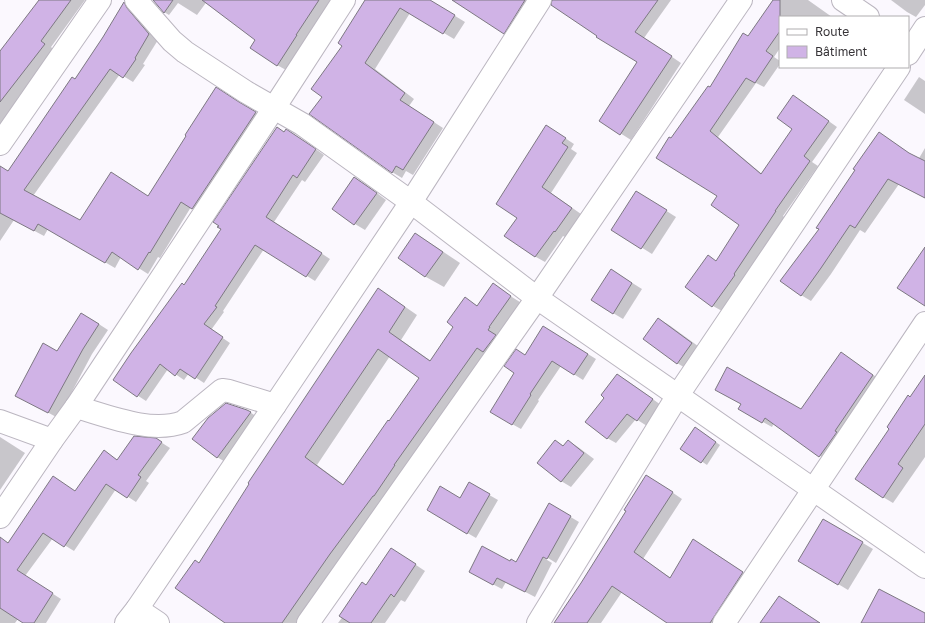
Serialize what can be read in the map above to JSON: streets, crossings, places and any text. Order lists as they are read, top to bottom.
{
  "legend": ["Route", "Bâtiment"]
}
